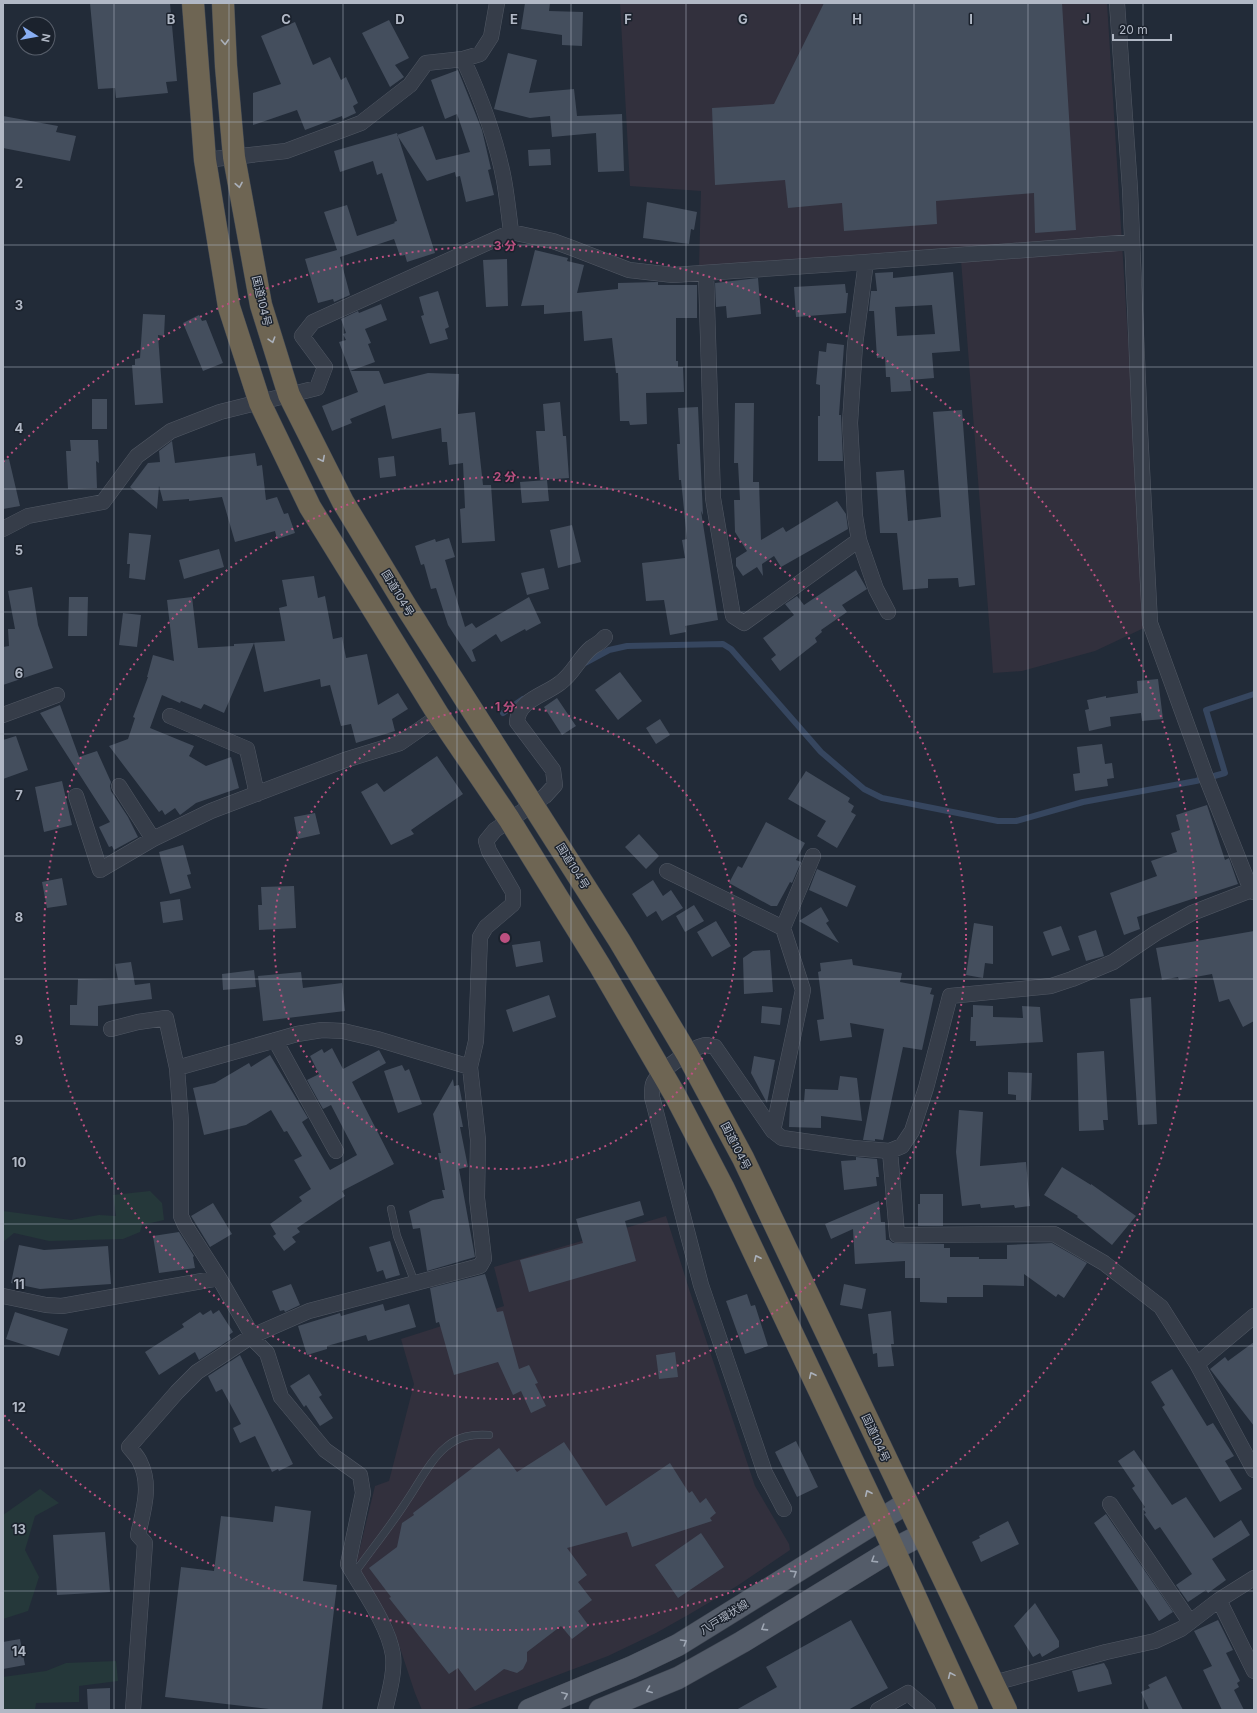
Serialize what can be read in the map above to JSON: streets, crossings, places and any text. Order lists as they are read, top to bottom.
{
  "streets": {
    "highway": ["国道104号"],
    "main road": ["八戸環状線"]
  },
  "crossings": [
    ["国道104号", "八戸環状線"]
  ],
  "scale_bar": "20 m",
  "north": "right",
  "grid": {
    "columns": [
      "B",
      "C",
      "D",
      "E",
      "F",
      "G",
      "H",
      "I",
      "J"
    ],
    "rows": [
      "2",
      "3",
      "4",
      "5",
      "6",
      "7",
      "8",
      "9",
      "10",
      "11",
      "12",
      "13",
      "14"
    ]
  },
  "rings": ["3 分", "2 分", "1 分"]
}
